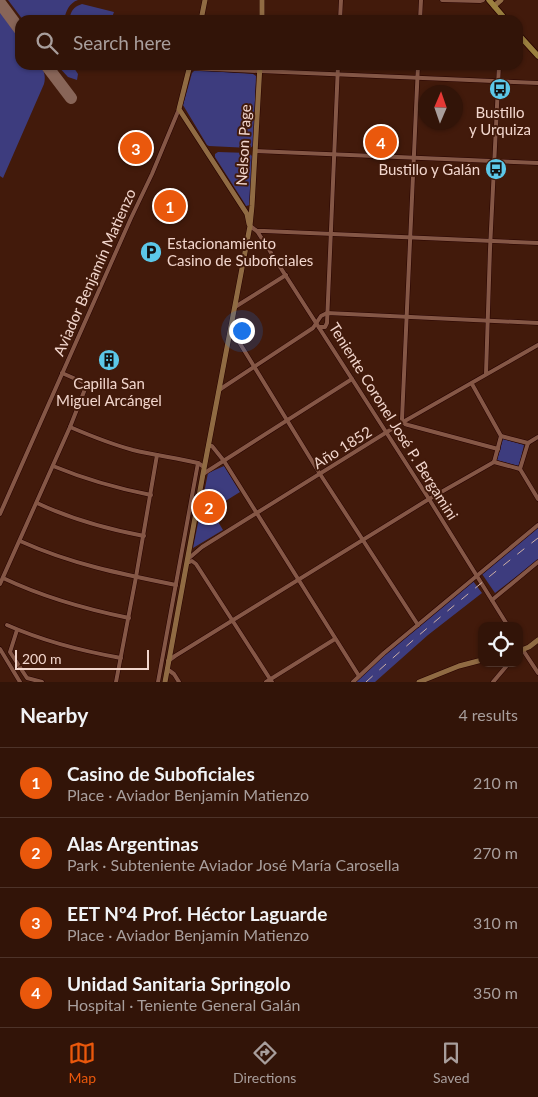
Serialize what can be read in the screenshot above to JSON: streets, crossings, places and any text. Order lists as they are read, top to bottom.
{
  "streets": {
    "street": [
      "Nelson Page",
      "Aviador Benjamín Matienzo",
      "Teniente Coronel José P. Bergamini",
      "Año 1852"
    ]
  },
  "crossings": [
    ["Nelson Page", "Año 1852"],
    ["Teniente Coronel José P. Bergamini", "Año 1852"]
  ],
  "places": {
    "bus stop": ["Bustillo y Urquiza", "Bustillo y Galán"],
    "parking": ["Estacionamiento Casino de Suboficiales"],
    "building": ["Capilla San Miguel Arcángel"]
  },
  "scale_bar": "200 m",
  "north": "top",
  "page": {
    "search": "Search here",
    "pins": [
      "4",
      "3",
      "1",
      "2"
    ],
    "scale": "200 m",
    "heading": ["Nearby", "4 results"],
    "list": [
      {
        "mark": "1",
        "name": "Casino de Suboficiales",
        "note": "Place · Aviador Benjamín Matienzo",
        "value": "210 m"
      },
      {
        "mark": "2",
        "name": "Alas Argentinas",
        "note": "Park · Subteniente Aviador José María Carosella",
        "value": "270 m"
      },
      {
        "mark": "3",
        "name": "EET Nº4 Prof. Héctor Laguarde",
        "note": "Place · Aviador Benjamín Matienzo",
        "value": "310 m"
      },
      {
        "mark": "4",
        "name": "Unidad Sanitaria Springolo",
        "note": "Hospital · Teniente General Galán",
        "value": "350 m"
      }
    ],
    "nav": ["Map", "Directions", "Saved"]
  }
}
